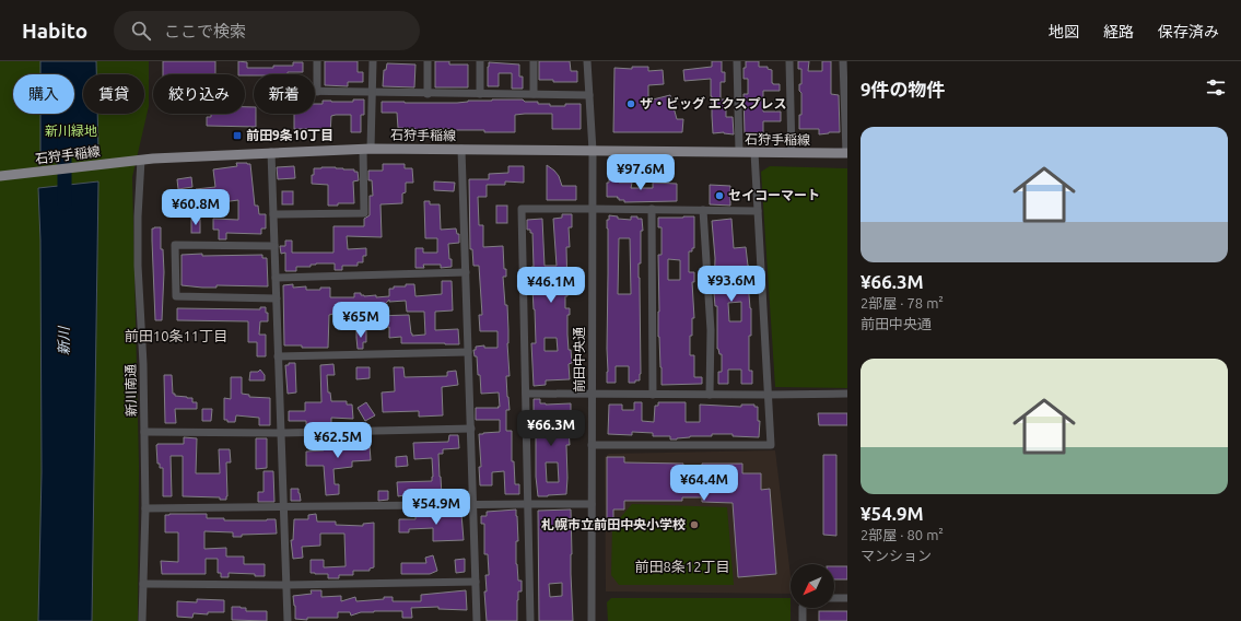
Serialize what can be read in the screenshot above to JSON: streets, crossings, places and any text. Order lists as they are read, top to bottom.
{
  "streets": {
    "main road": ["石狩手稲線"],
    "street": ["前田中央通", "新川南通"]
  },
  "crossings": [
    ["石狩手稲線", "前田中央通"],
    ["石狩手稲線", "新川南通"]
  ],
  "districts": ["前田10条11丁目", "前田8条12丁目"],
  "water": ["新川"],
  "parks": ["新川緑地"],
  "places": {
    "other": ["ザ・ビッグ エクスプレス", "セイコーマート", "札幌市立前田中央小学校"],
    "transit": ["前田9条10丁目"]
  },
  "north": "bottom left",
  "page": {
    "header": "Habito",
    "search": "ここで検索",
    "nav": ["地図", "経路", "保存済み"],
    "heading": "9件の物件",
    "chip": [
      "購入",
      "賃貸",
      "絞り込み",
      "新着"
    ],
    "list": [
      {
        "name": "¥66.3M",
        "note": "2部屋 · 78 m² · 前田中央通"
      },
      {
        "name": "¥54.9M",
        "note": "2部屋 · 80 m² · マンション"
      }
    ],
    "price": [
      "¥97.6M",
      "¥60.8M",
      "¥93.6M",
      "¥46.1M",
      "¥65M",
      "¥66.3M",
      "¥62.5M",
      "¥64.4M",
      "¥54.9M"
    ]
  }
}
